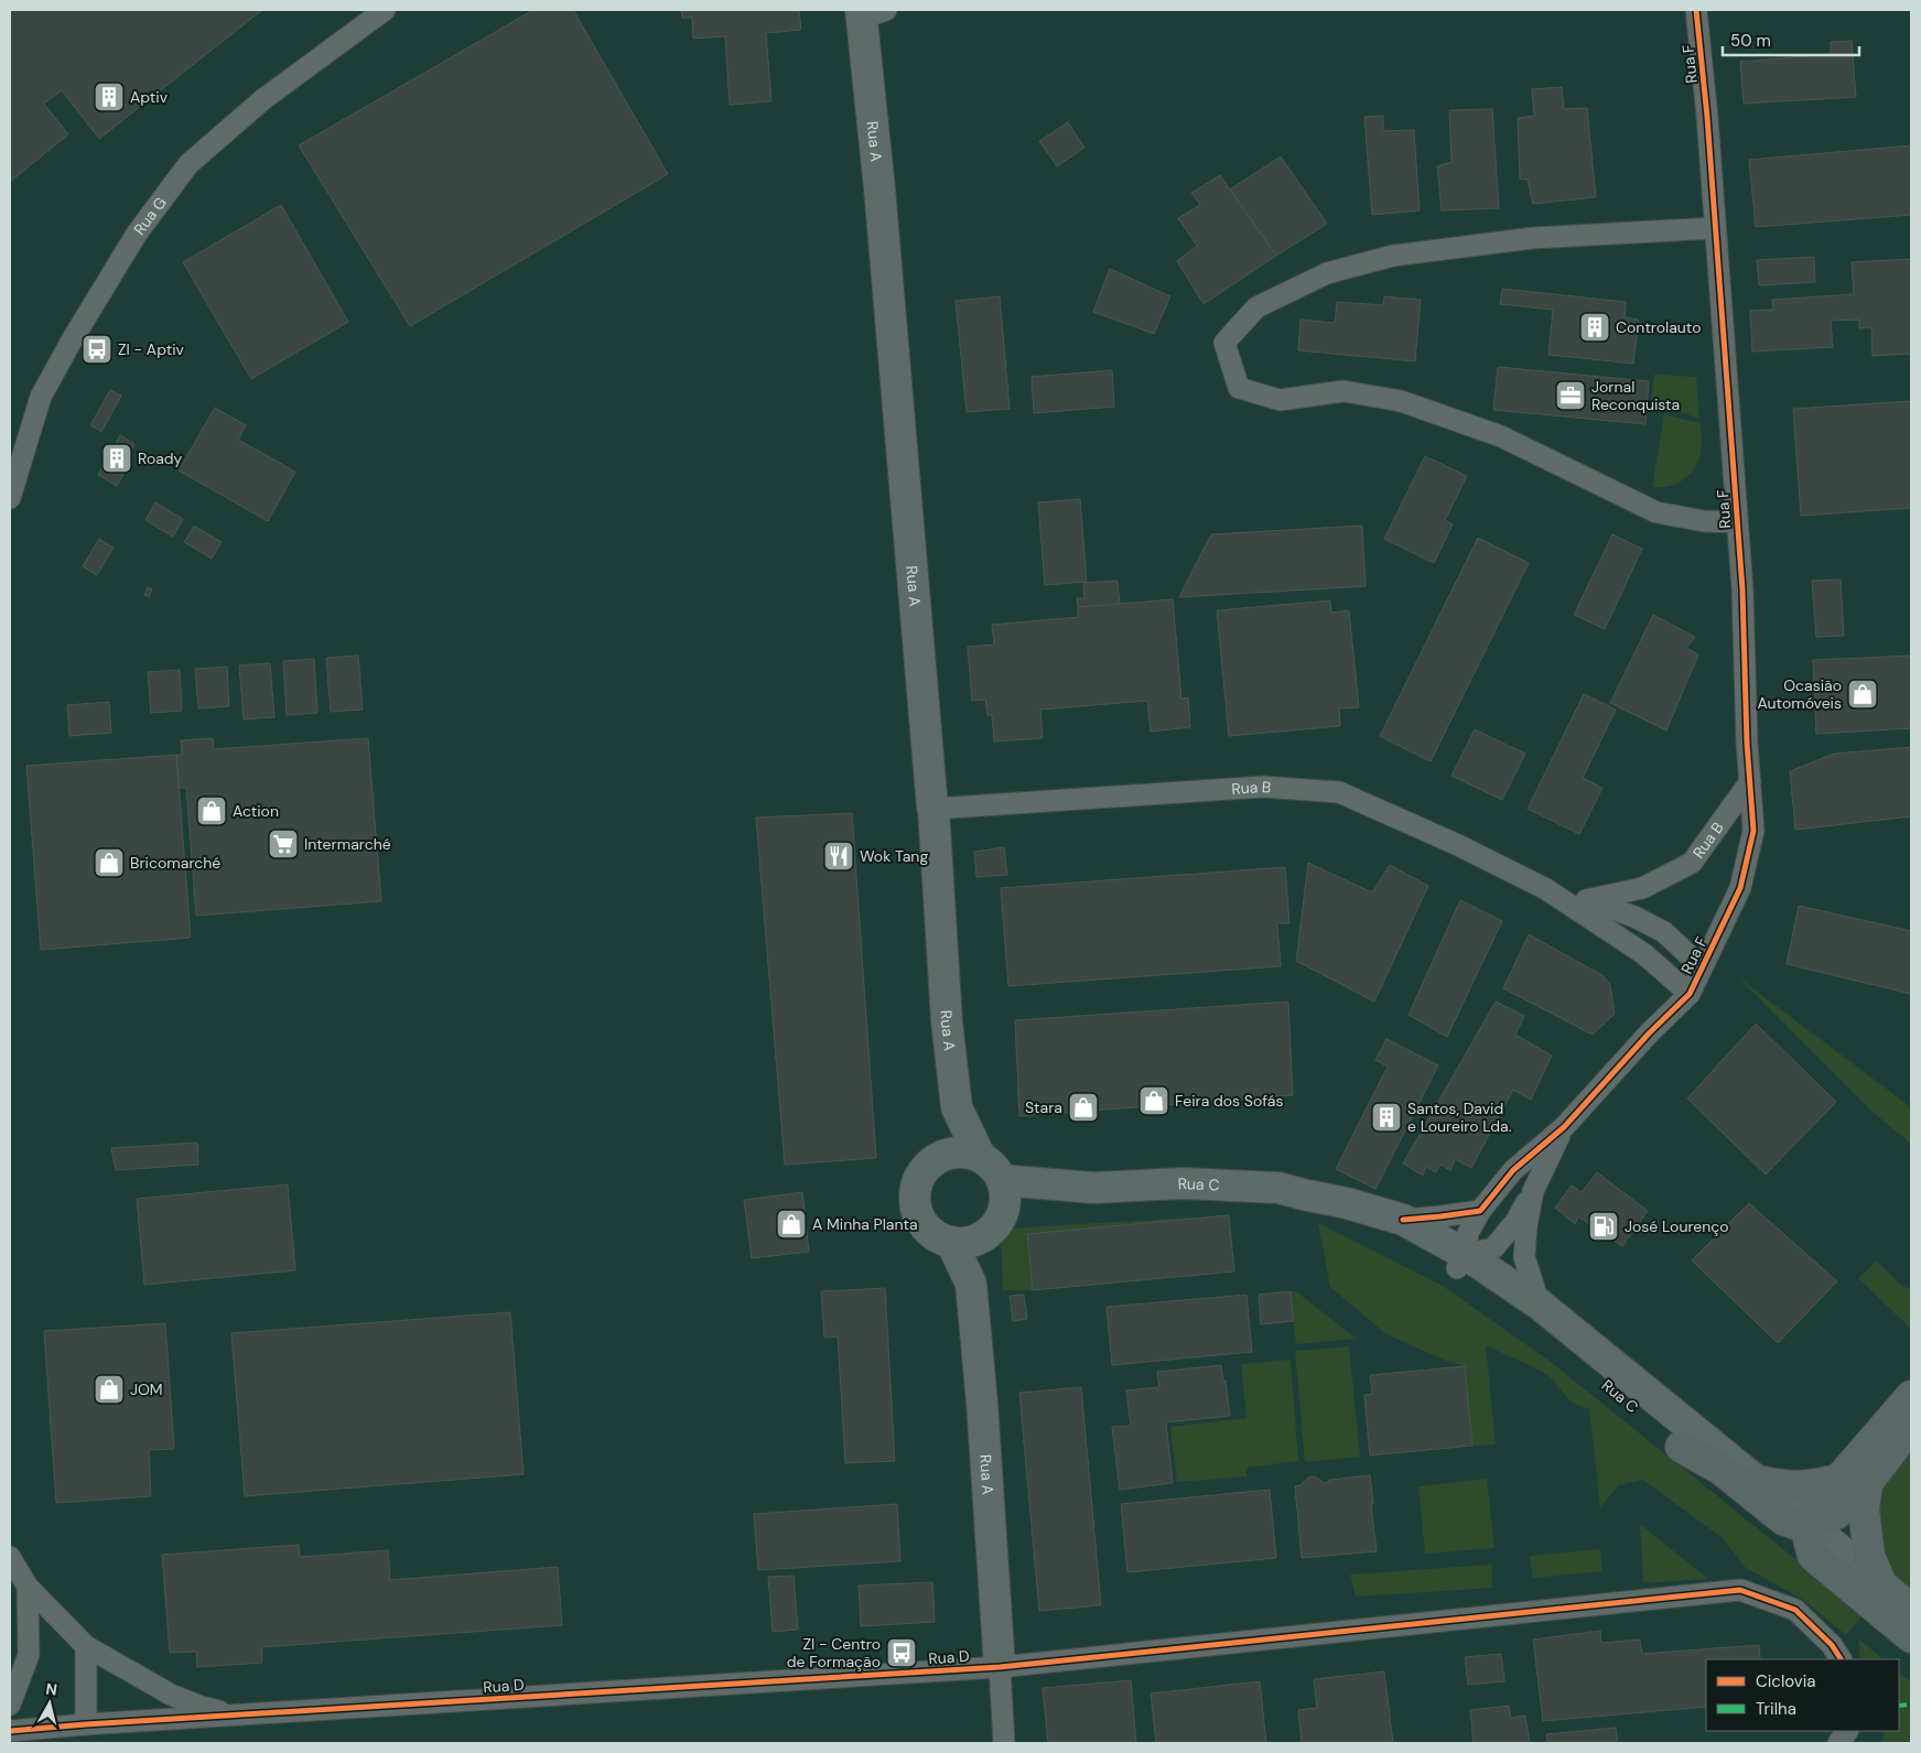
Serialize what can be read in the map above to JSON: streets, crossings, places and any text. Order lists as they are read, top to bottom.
{
  "streets": {
    "main road": ["Rua C"],
    "street": [
      "Rua F",
      "Rua A",
      "Rua G",
      "Rua B",
      "Rua D"
    ]
  },
  "crossings": [
    ["Rua F", "Rua B"],
    ["Rua A", "Rua B"],
    ["Rua A", "Rua C"],
    ["Rua A", "Rua D"]
  ],
  "places": {
    "building": [
      "Aptiv",
      "Controlauto",
      "Roady",
      "Santos, David e Loureiro Lda."
    ],
    "bus stop": ["ZI - Aptiv", "ZI - Centro de Formação"],
    "office": ["Jornal Reconquista"],
    "shop": [
      "Ocasião Automóveis",
      "Action",
      "Bricomarché",
      "Feira dos Sofás",
      "Stara",
      "A Minha Planta",
      "JOM"
    ],
    "supermarket": ["Intermarché"],
    "restaurant": ["Wok Tang"],
    "fuel station": ["José Lourenço"]
  },
  "legend": ["Ciclovia", "Trilha"],
  "scale_bar": "50 m",
  "north": "top"
}
